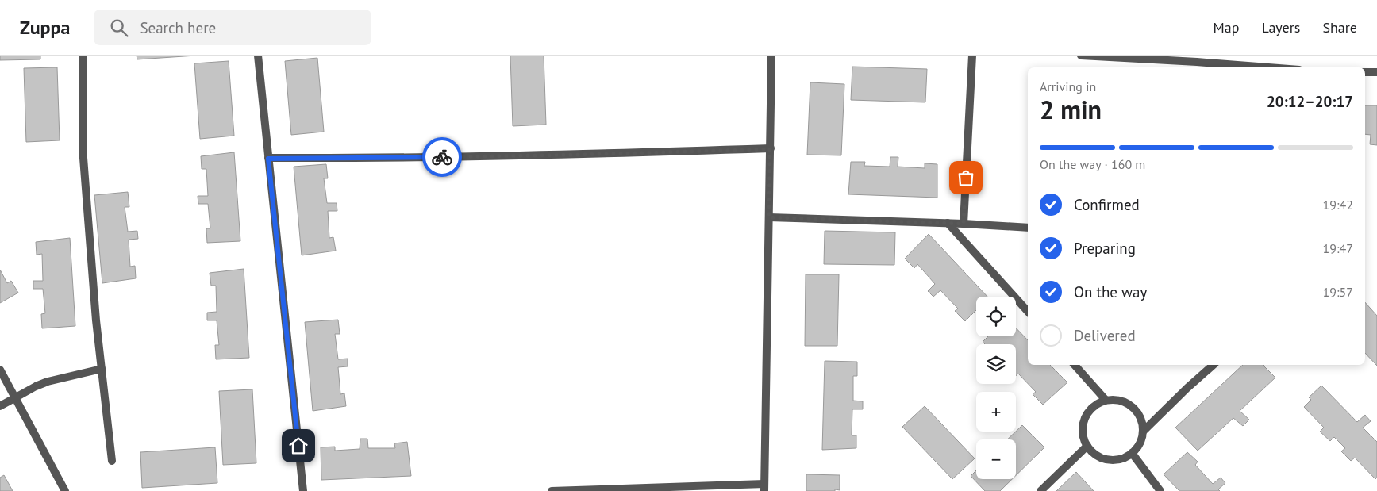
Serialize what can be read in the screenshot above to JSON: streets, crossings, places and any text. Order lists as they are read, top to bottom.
{
  "page": {
    "header": "Zuppa",
    "search": "Search here",
    "nav": ["Map", "Layers", "Share"],
    "heading": ["2 min", "Arriving in", "20:12–20:17"],
    "bar": "On the way · 160 m",
    "list": [
      ["Confirmed", "19:42"],
      ["Preparing", "19:47"],
      ["On the way", "19:57"],
      "Delivered"
    ],
    "map_buttons": ["+", "−"]
  }
}
